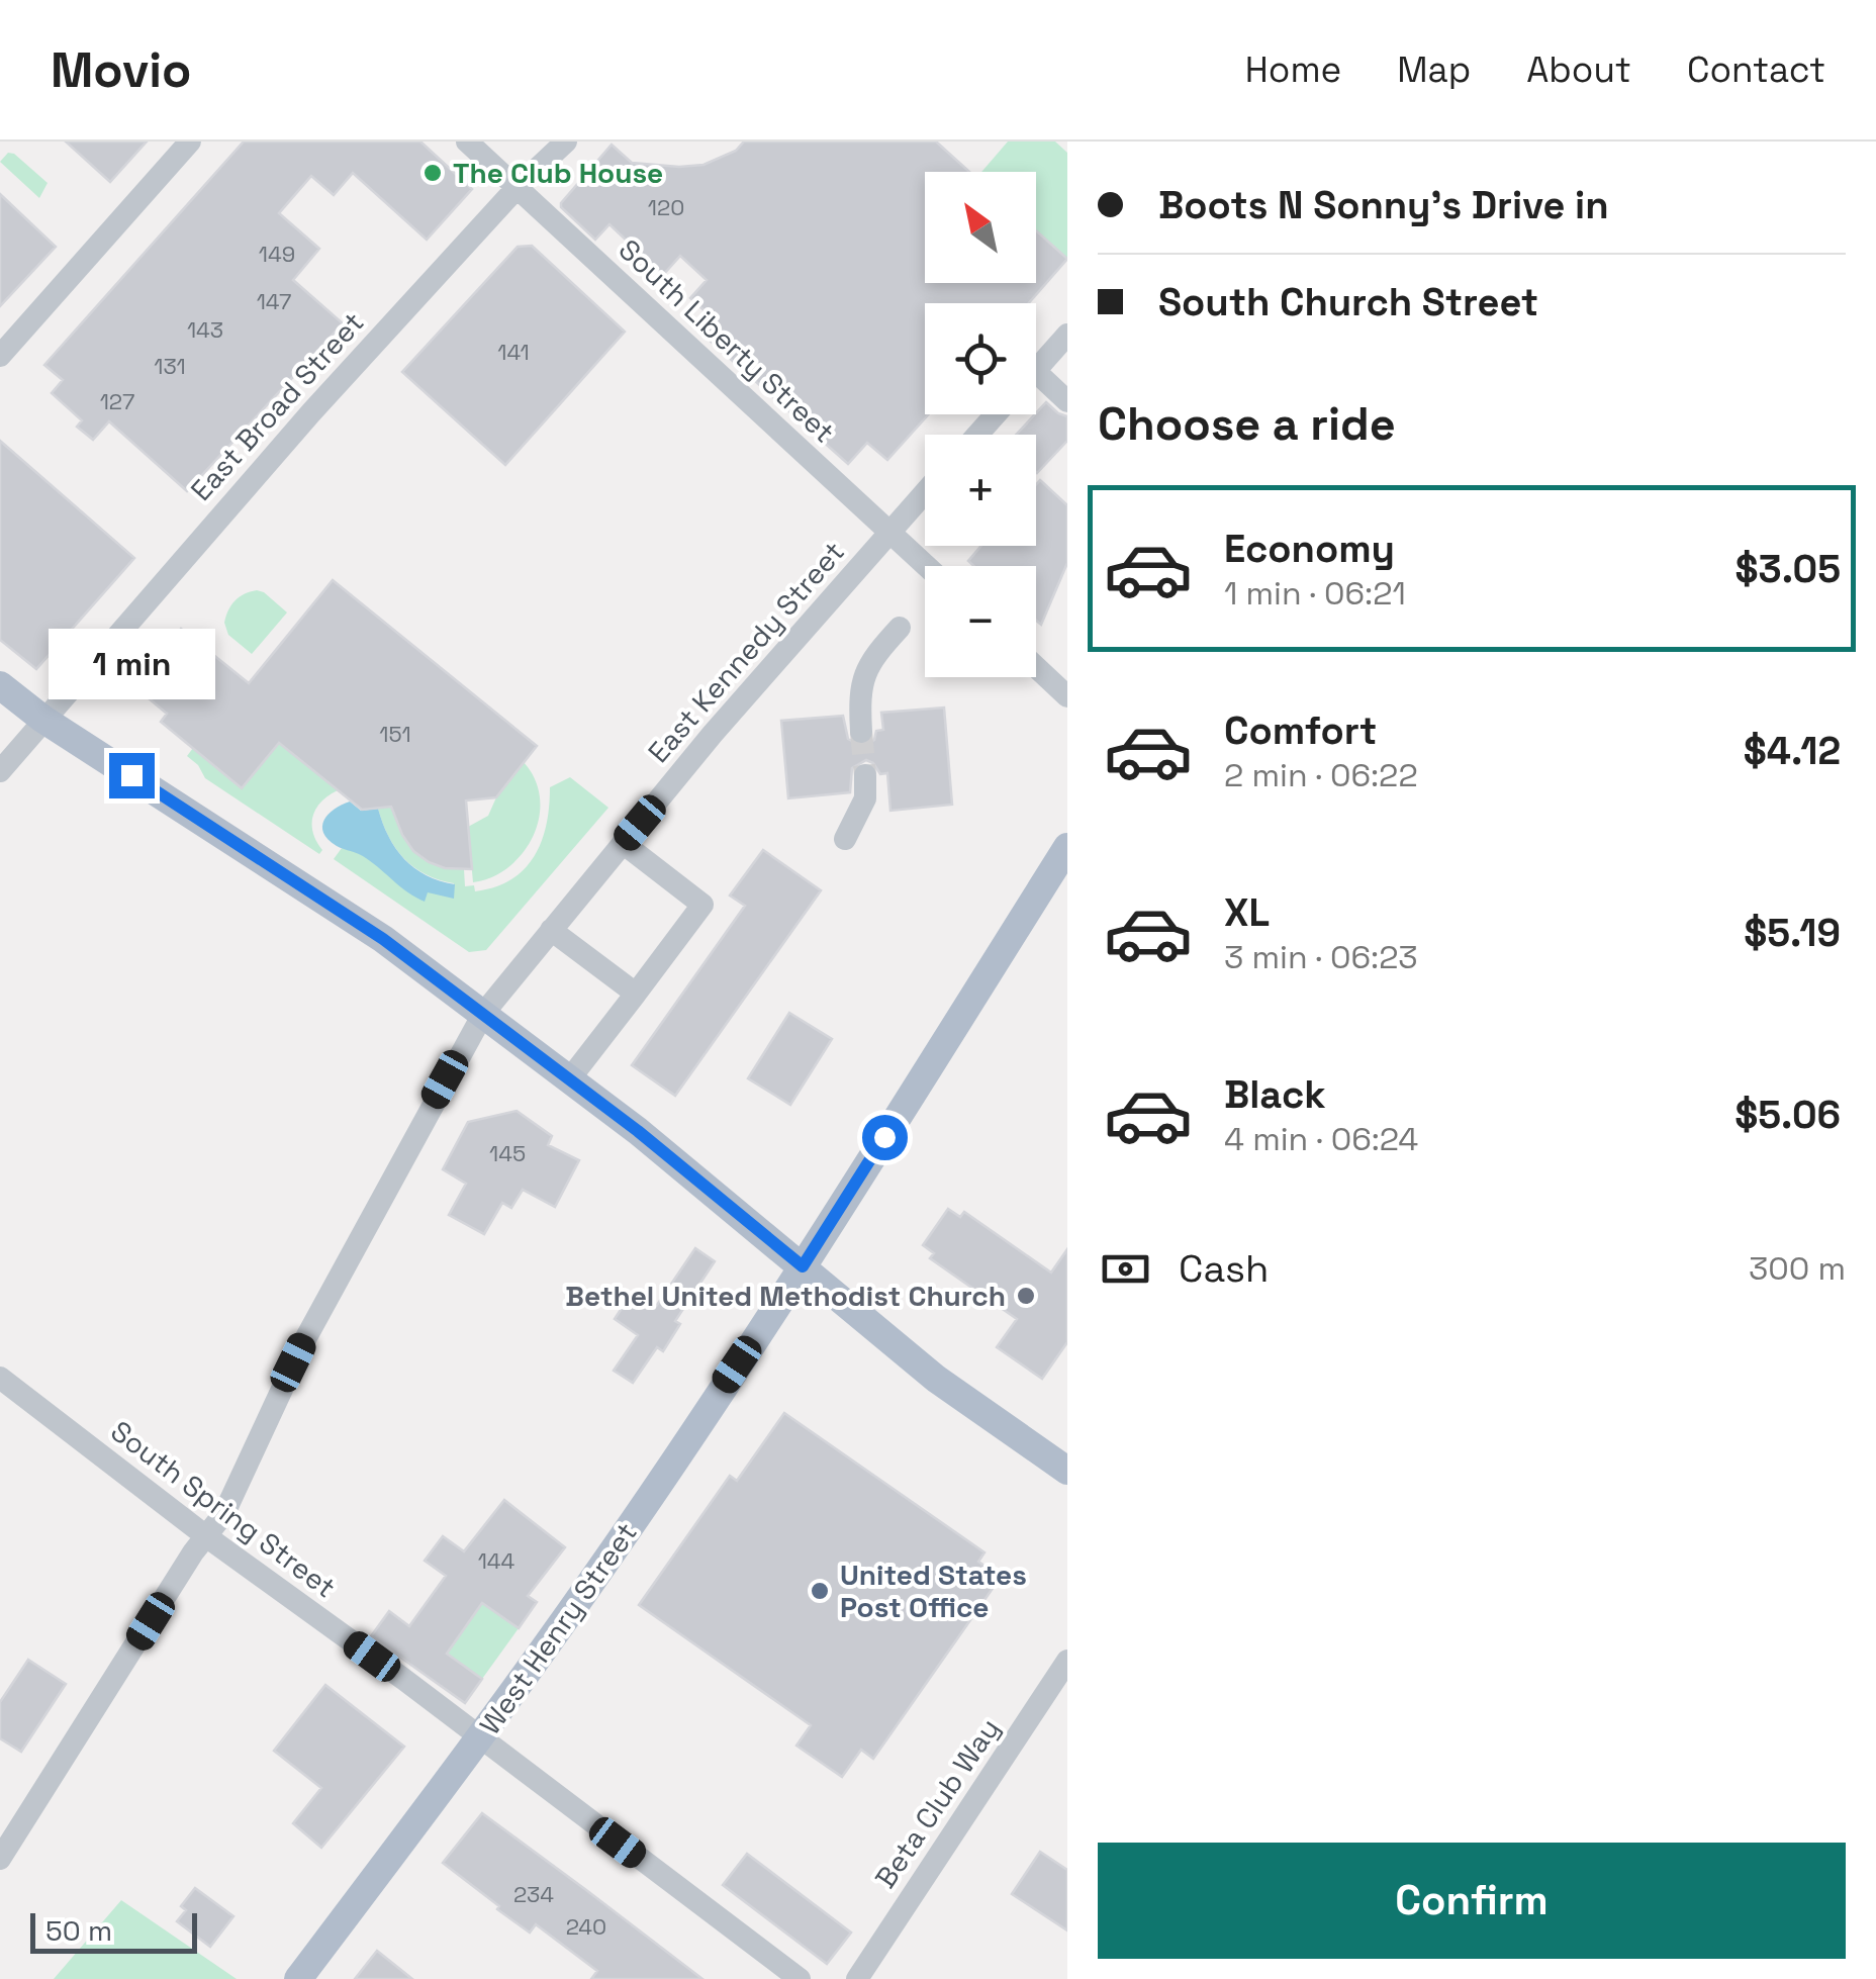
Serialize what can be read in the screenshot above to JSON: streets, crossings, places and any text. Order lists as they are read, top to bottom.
{
  "streets": {
    "main road": ["West Henry Street"],
    "street": [
      "South Liberty Street",
      "East Broad Street",
      "East Kennedy Street",
      "South Spring Street",
      "Beta Club Way"
    ]
  },
  "crossings": [
    ["South Liberty Street", "East Broad Street"],
    ["South Liberty Street", "East Kennedy Street"],
    ["East Kennedy Street", "South Spring Street"],
    ["South Spring Street", "West Henry Street"]
  ],
  "places": ["The Club House", "Bethel United Methodist Church", "United States Post Office"],
  "house_numbers": [
    "120",
    "149",
    "147",
    "143",
    "141",
    "131",
    "127",
    "151",
    "145",
    "144",
    "234",
    "240"
  ],
  "scale_bar": "50 m",
  "north": "top left",
  "page": {
    "header": "Movio",
    "nav": [
      "Home",
      "Map",
      "About",
      "Contact"
    ],
    "banner": ["Boots N Sonny's Drive in", "South Church Street"],
    "map_buttons": ["+", "−"],
    "heading": "Choose a ride",
    "list": [
      {
        "name": "Economy",
        "note": "1 min · 06:21",
        "value": "$3.05"
      },
      {
        "name": "Comfort",
        "note": "2 min · 06:22",
        "value": "$4.12"
      },
      {
        "name": "XL",
        "note": "3 min · 06:23",
        "value": "$5.19"
      },
      {
        "name": "Black",
        "note": "4 min · 06:24",
        "value": "$5.06"
      }
    ],
    "bubble": "1 min",
    "pay": ["Cash", "300 m"],
    "buttons": "Confirm",
    "scale": "50 m"
  }
}
